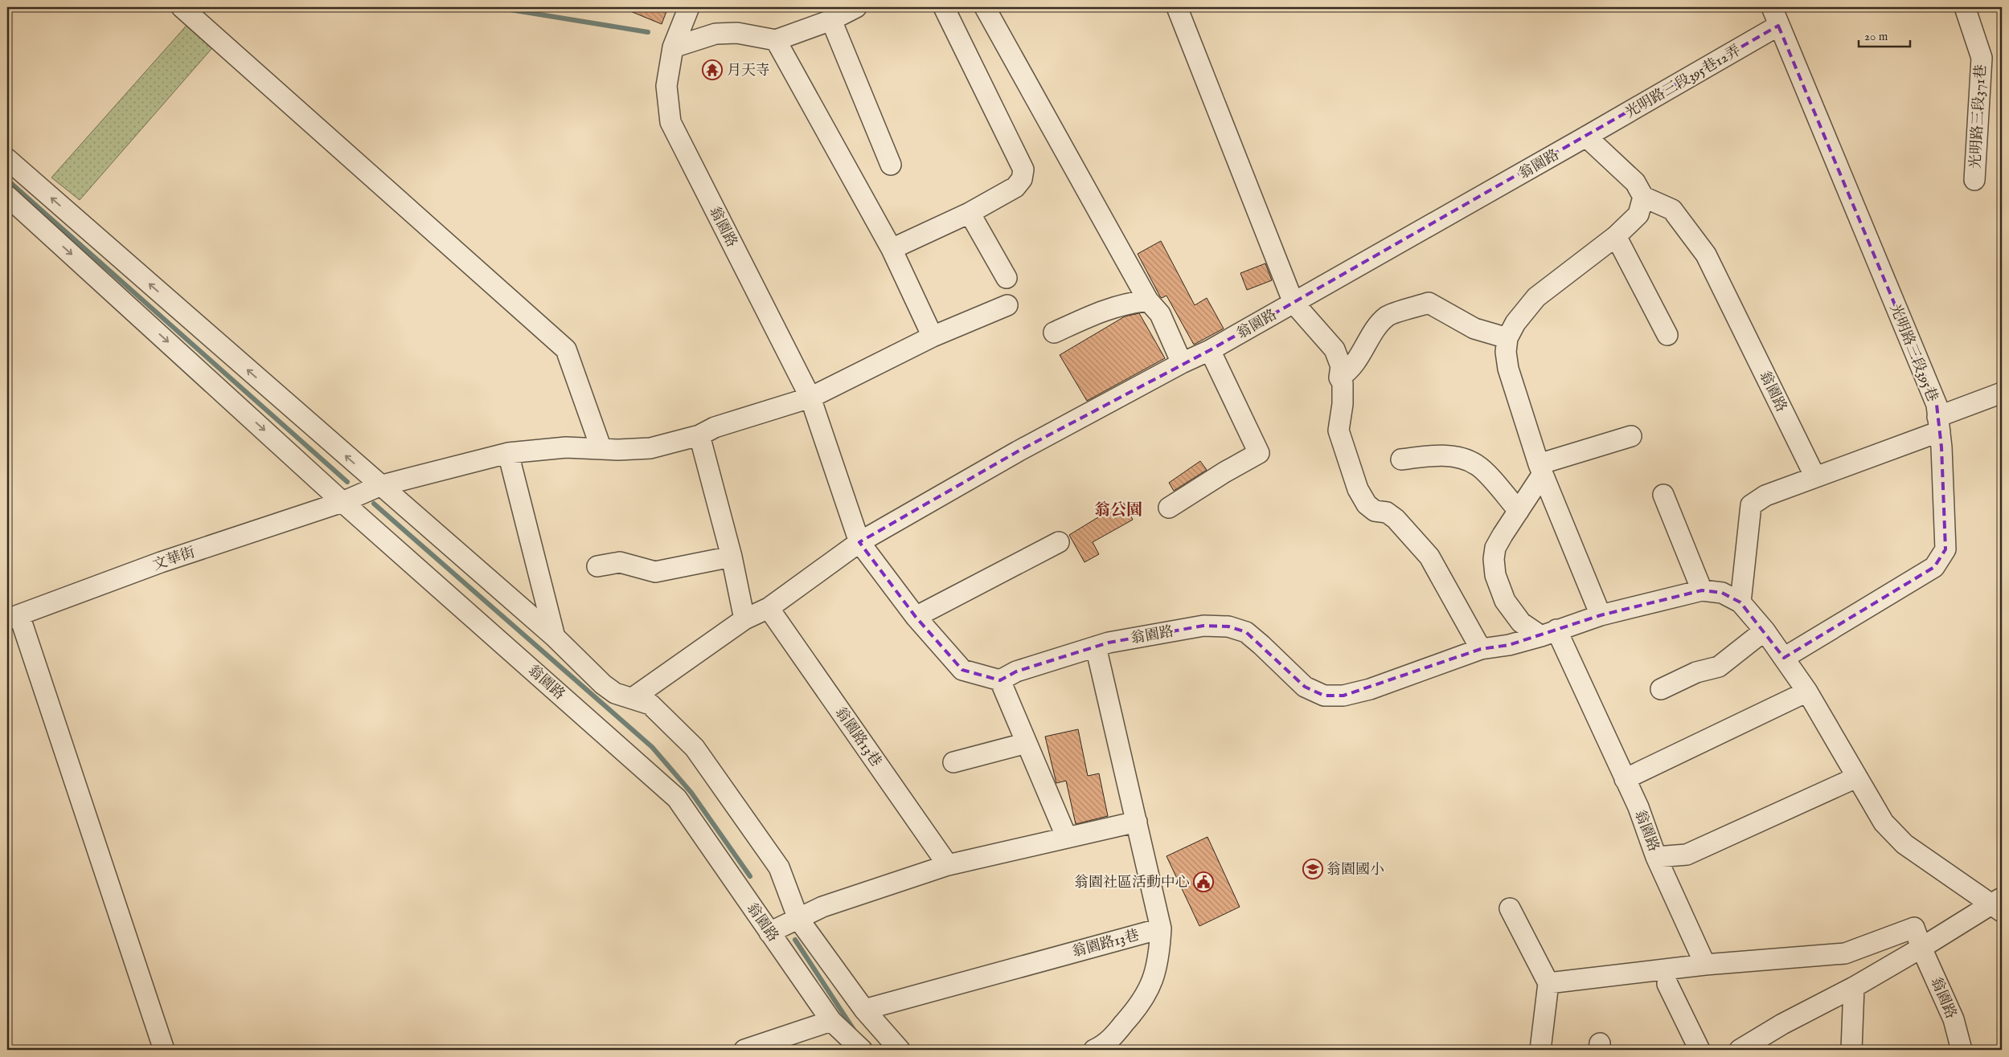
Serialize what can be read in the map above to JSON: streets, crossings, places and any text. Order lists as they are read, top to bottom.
{
  "streets": {
    "street": [
      "光明路三段395巷12弄",
      "光明路三段371巷",
      "翁園路",
      "光明路三段395巷",
      "文華街",
      "翁園路13巷"
    ]
  },
  "crossings": [
    ["光明路三段395巷12弄", "翁園路"],
    ["光明路三段395巷12弄", "光明路三段395巷"],
    ["翁園路", "光明路三段395巷"],
    ["翁園路", "文華街"],
    ["翁園路", "翁園路13巷"]
  ],
  "districts": ["翁公園"],
  "places": {
    "temple": ["月天寺"],
    "school or university": ["翁園國小"],
    "public building": ["翁園社區活動中心"]
  },
  "scale_bar": "20 m"
}
